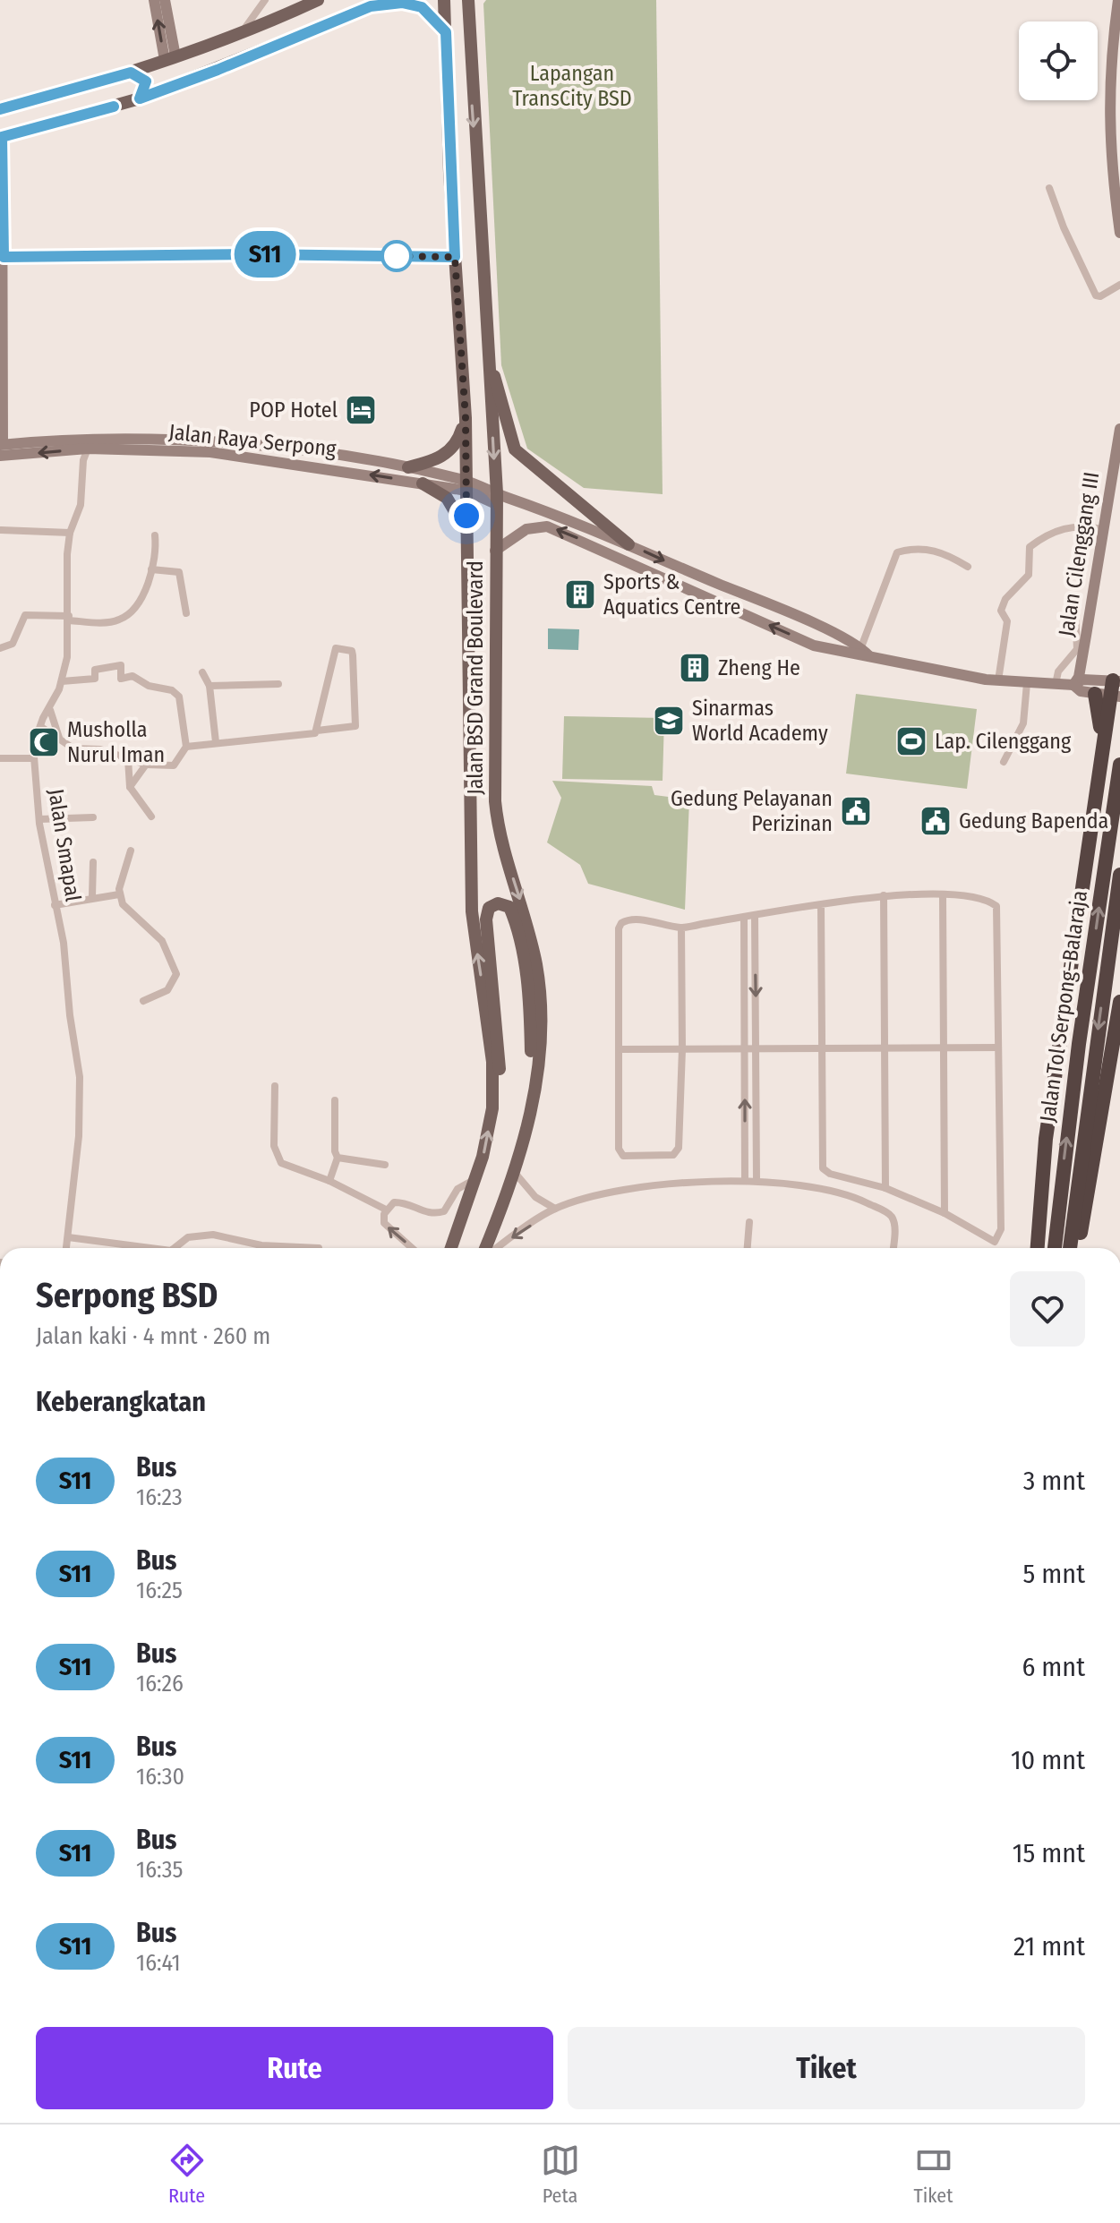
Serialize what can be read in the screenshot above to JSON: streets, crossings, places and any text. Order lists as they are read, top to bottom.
{
  "streets": {
    "highway": ["Jalan Tol Serpong–Balaraja"],
    "main road": ["Jalan Raya Serpong", "Jalan Cilenggang III", "Jalan BSD Grand Boulevard"],
    "street": ["Jalan Smapal"]
  },
  "crossings": [
    ["Jalan Raya Serpong", "Jalan BSD Grand Boulevard"],
    ["Jalan Raya Serpong", "Jalan Smapal"]
  ],
  "parks": ["Lapangan TransCity BSD"],
  "places": {
    "hotel": ["POP Hotel"],
    "building": ["Sports & Aquatics Centre", "Zheng He"],
    "school or university": ["Sinarmas World Academy"],
    "sports": ["Lap. Cilenggang"],
    "mosque": ["Musholla Nurul Iman"],
    "public building": ["Gedung Pelayanan Perizinan", "Gedung Bapenda"]
  },
  "lines": ["bus line S11"],
  "page": {
    "on_map": "S11",
    "heading": [
      ["Serpong BSD", "Jalan kaki · 4 mnt · 260 m"],
      "Keberangkatan"
    ],
    "list": [
      {
        "mark": "S11",
        "name": "Bus",
        "note": "16:23",
        "value": "3 mnt"
      },
      {
        "mark": "S11",
        "name": "Bus",
        "note": "16:25",
        "value": "5 mnt"
      },
      {
        "mark": "S11",
        "name": "Bus",
        "note": "16:26",
        "value": "6 mnt"
      },
      {
        "mark": "S11",
        "name": "Bus",
        "note": "16:30",
        "value": "10 mnt"
      },
      {
        "mark": "S11",
        "name": "Bus",
        "note": "16:35",
        "value": "15 mnt"
      },
      {
        "mark": "S11",
        "name": "Bus",
        "note": "16:41",
        "value": "21 mnt"
      }
    ],
    "buttons": ["Rute", "Tiket"],
    "tabs": ["Rute", "Peta", "Tiket"]
  }
}
